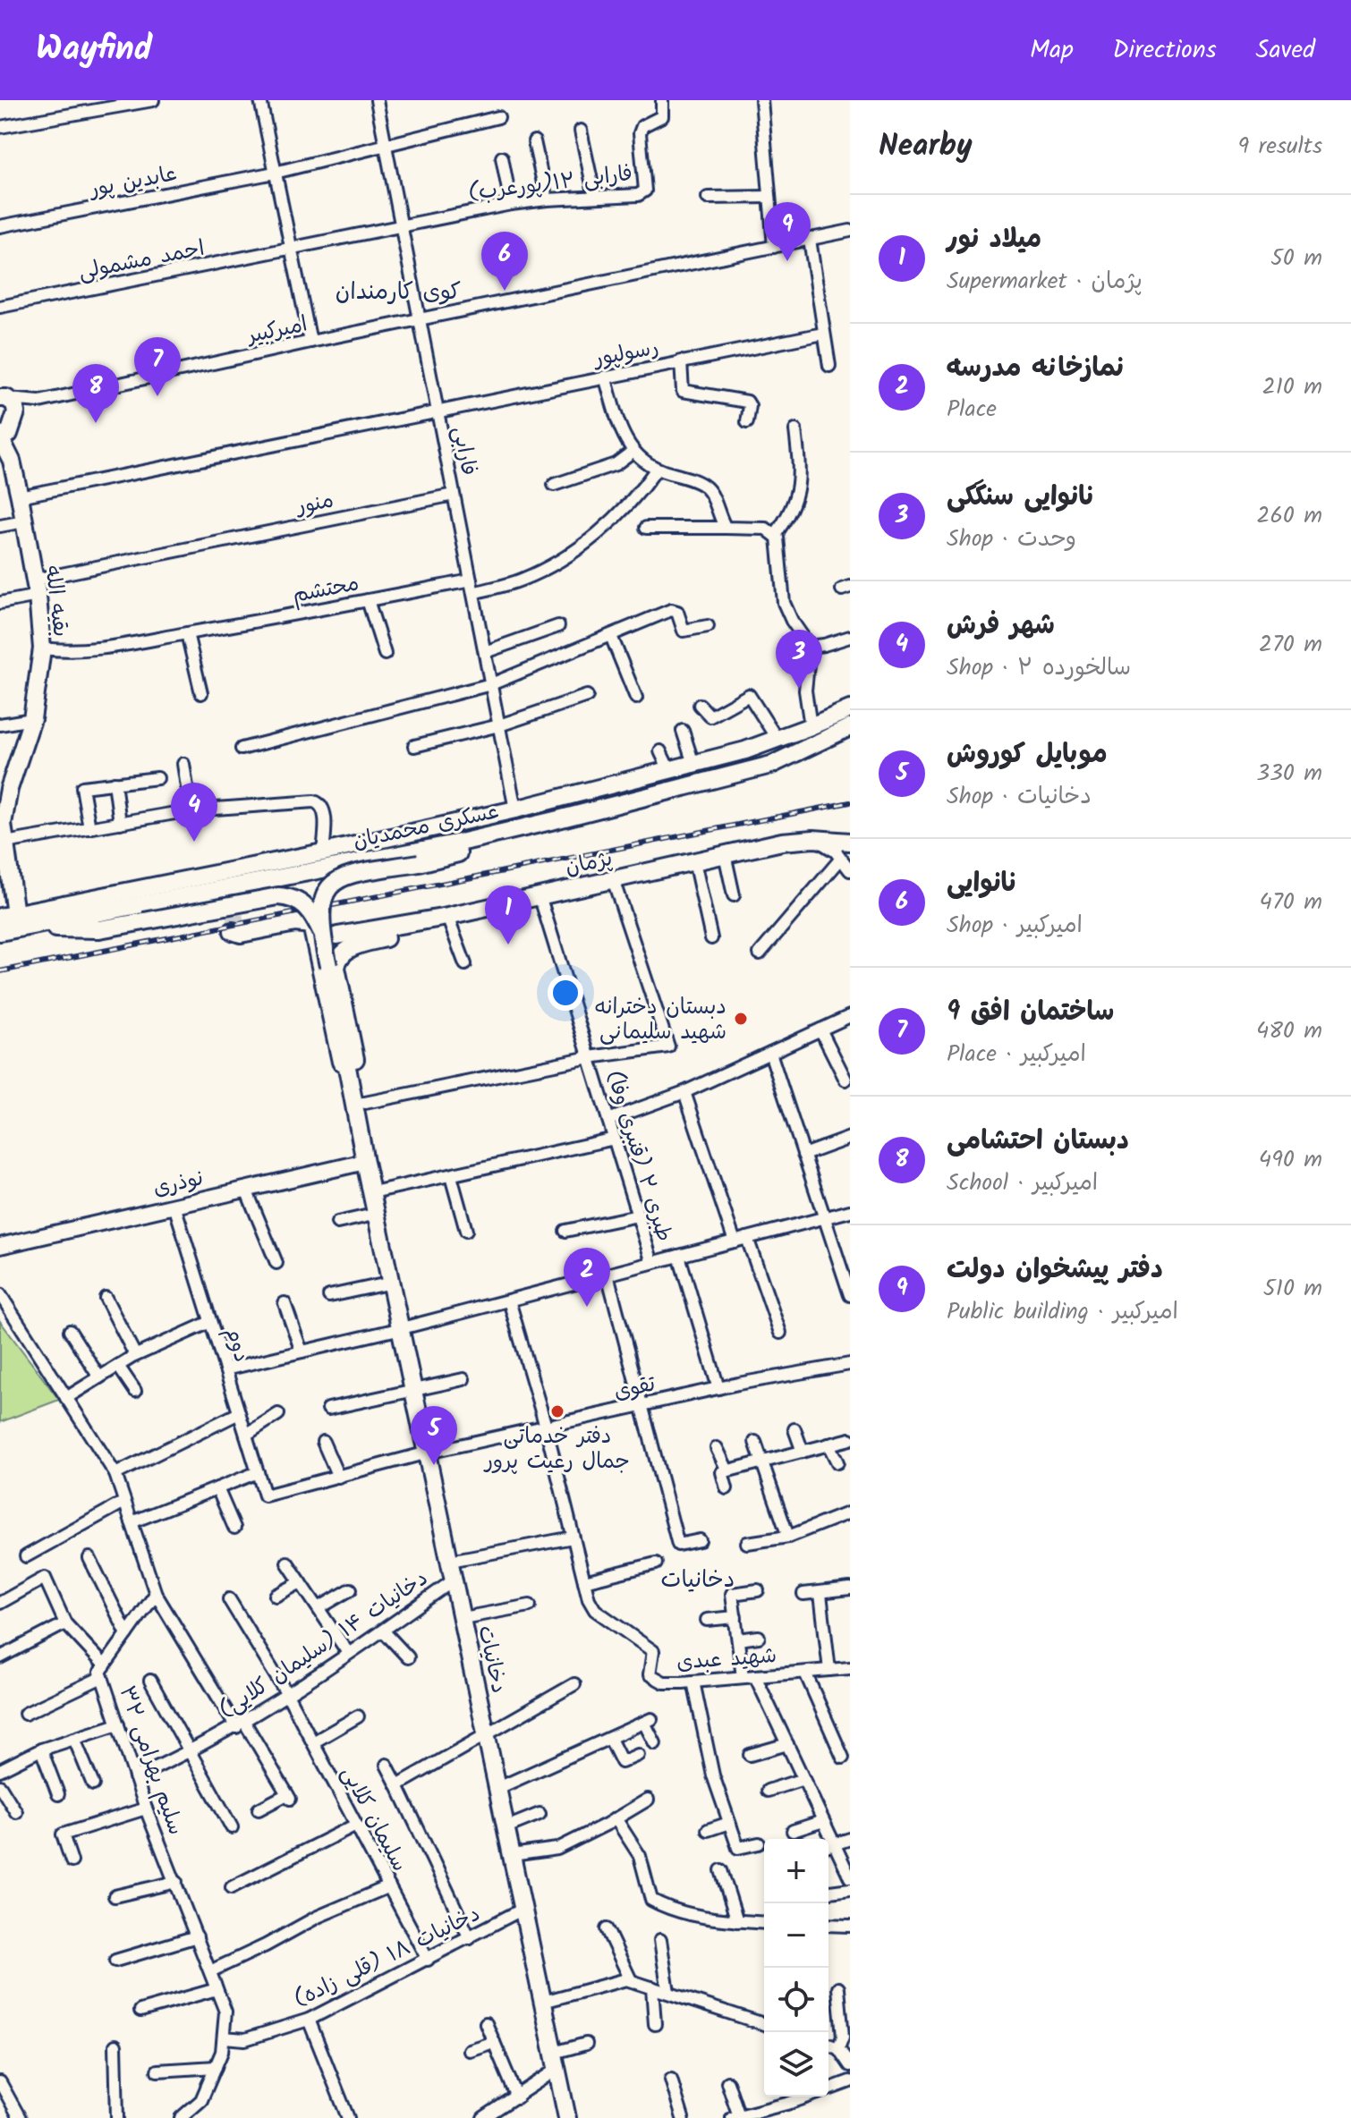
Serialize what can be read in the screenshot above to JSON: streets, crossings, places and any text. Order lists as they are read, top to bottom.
{
  "streets": {
    "main road": [
      "بقیه الله",
      "عسکری محمدیان",
      "پژمان",
      "دخانیات"
    ],
    "street": [
      "عابدین پور",
      "فارابی ۱۲(پورعرب)",
      "احمد مشمولی",
      "امیرکبیر",
      "رسولپور",
      "فارابی",
      "منور",
      "محتشم",
      "طبری ۲ (قنبری وفا)",
      "نوذری",
      "دوم",
      "تقوی",
      "دخانیات ۱۴ (سلیمان کلایی)",
      "شهید عبدی",
      "سلیم بهرامی ۳۲",
      "سلیمان کلایی",
      "دخانیات ۱۸ (قلی زاده)"
    ]
  },
  "crossings": [
    ["عابدین پور", "فارابی"],
    ["فارابی ۱۲(پورعرب)", "احمد مشمولی"],
    ["فارابی ۱۲(پورعرب)", "فارابی"],
    ["امیرکبیر", "فارابی"],
    ["رسولپور", "فارابی"],
    ["رسولپور", "بقیه الله"],
    ["فارابی", "منور"],
    ["فارابی", "محتشم"],
    ["فارابی", "عسکری محمدیان"],
    ["منور", "بقیه الله"],
    ["محتشم", "بقیه الله"],
    ["بقیه الله", "عسکری محمدیان"],
    ["پژمان", "طبری ۲ (قنبری وفا)"],
    ["پژمان", "دخانیات"],
    ["نوذری", "دوم"],
    ["نوذری", "دخانیات"],
    ["دوم", "تقوی"],
    ["تقوی", "شهید عبدی"],
    ["تقوی", "دخانیات"],
    ["دخانیات ۱۴ (سلیمان کلایی)", "دخانیات"],
    ["دخانیات ۱۴ (سلیمان کلایی)", "سلیم بهرامی ۳۲"],
    ["دخانیات ۱۴ (سلیمان کلایی)", "سلیمان کلایی"],
    ["دخانیات", "دخانیات ۱۸ (قلی زاده)"],
    ["سلیم بهرامی ۳۲", "دخانیات ۱۸ (قلی زاده)"],
    ["سلیمان کلایی", "دخانیات ۱۸ (قلی زاده)"]
  ],
  "districts": ["کوی کارمندان", "دخانیات"],
  "places": ["دبستان دخترانه شهید سلیمانی", "دفتر خدماتی جمال رعیت پرور"],
  "page": {
    "header": "Wayfind",
    "nav": ["Map", "Directions", "Saved"],
    "heading": ["Nearby", "9 results"],
    "list": [
      {
        "mark": "1",
        "name": "میلاد نور",
        "note": "Supermarket · پژمان",
        "value": "50 m"
      },
      {
        "mark": "2",
        "name": "نمازخانه مدرسه",
        "note": "Place",
        "value": "210 m"
      },
      {
        "mark": "3",
        "name": "نانوایی سنگکی",
        "note": "Shop · وحدت",
        "value": "260 m"
      },
      {
        "mark": "4",
        "name": "شهر فرش",
        "note": "Shop · سالخورده ۲",
        "value": "270 m"
      },
      {
        "mark": "5",
        "name": "موبایل کوروش",
        "note": "Shop · دخانیات",
        "value": "330 m"
      },
      {
        "mark": "6",
        "name": "نانوایی",
        "note": "Shop · امیرکبیر",
        "value": "470 m"
      },
      {
        "mark": "7",
        "name": "ساختمان افق 9",
        "note": "Place · امیرکبیر",
        "value": "480 m"
      },
      {
        "mark": "8",
        "name": "دبستان احتشامی",
        "note": "School · امیرکبیر",
        "value": "490 m"
      },
      {
        "mark": "9",
        "name": "دفتر پیشخوان دولت",
        "note": "Public building · امیرکبیر",
        "value": "510 m"
      }
    ],
    "pins": [
      "9",
      "6",
      "7",
      "8",
      "3",
      "4",
      "1",
      "2",
      "5"
    ],
    "map_buttons": ["+", "−"]
  }
}
